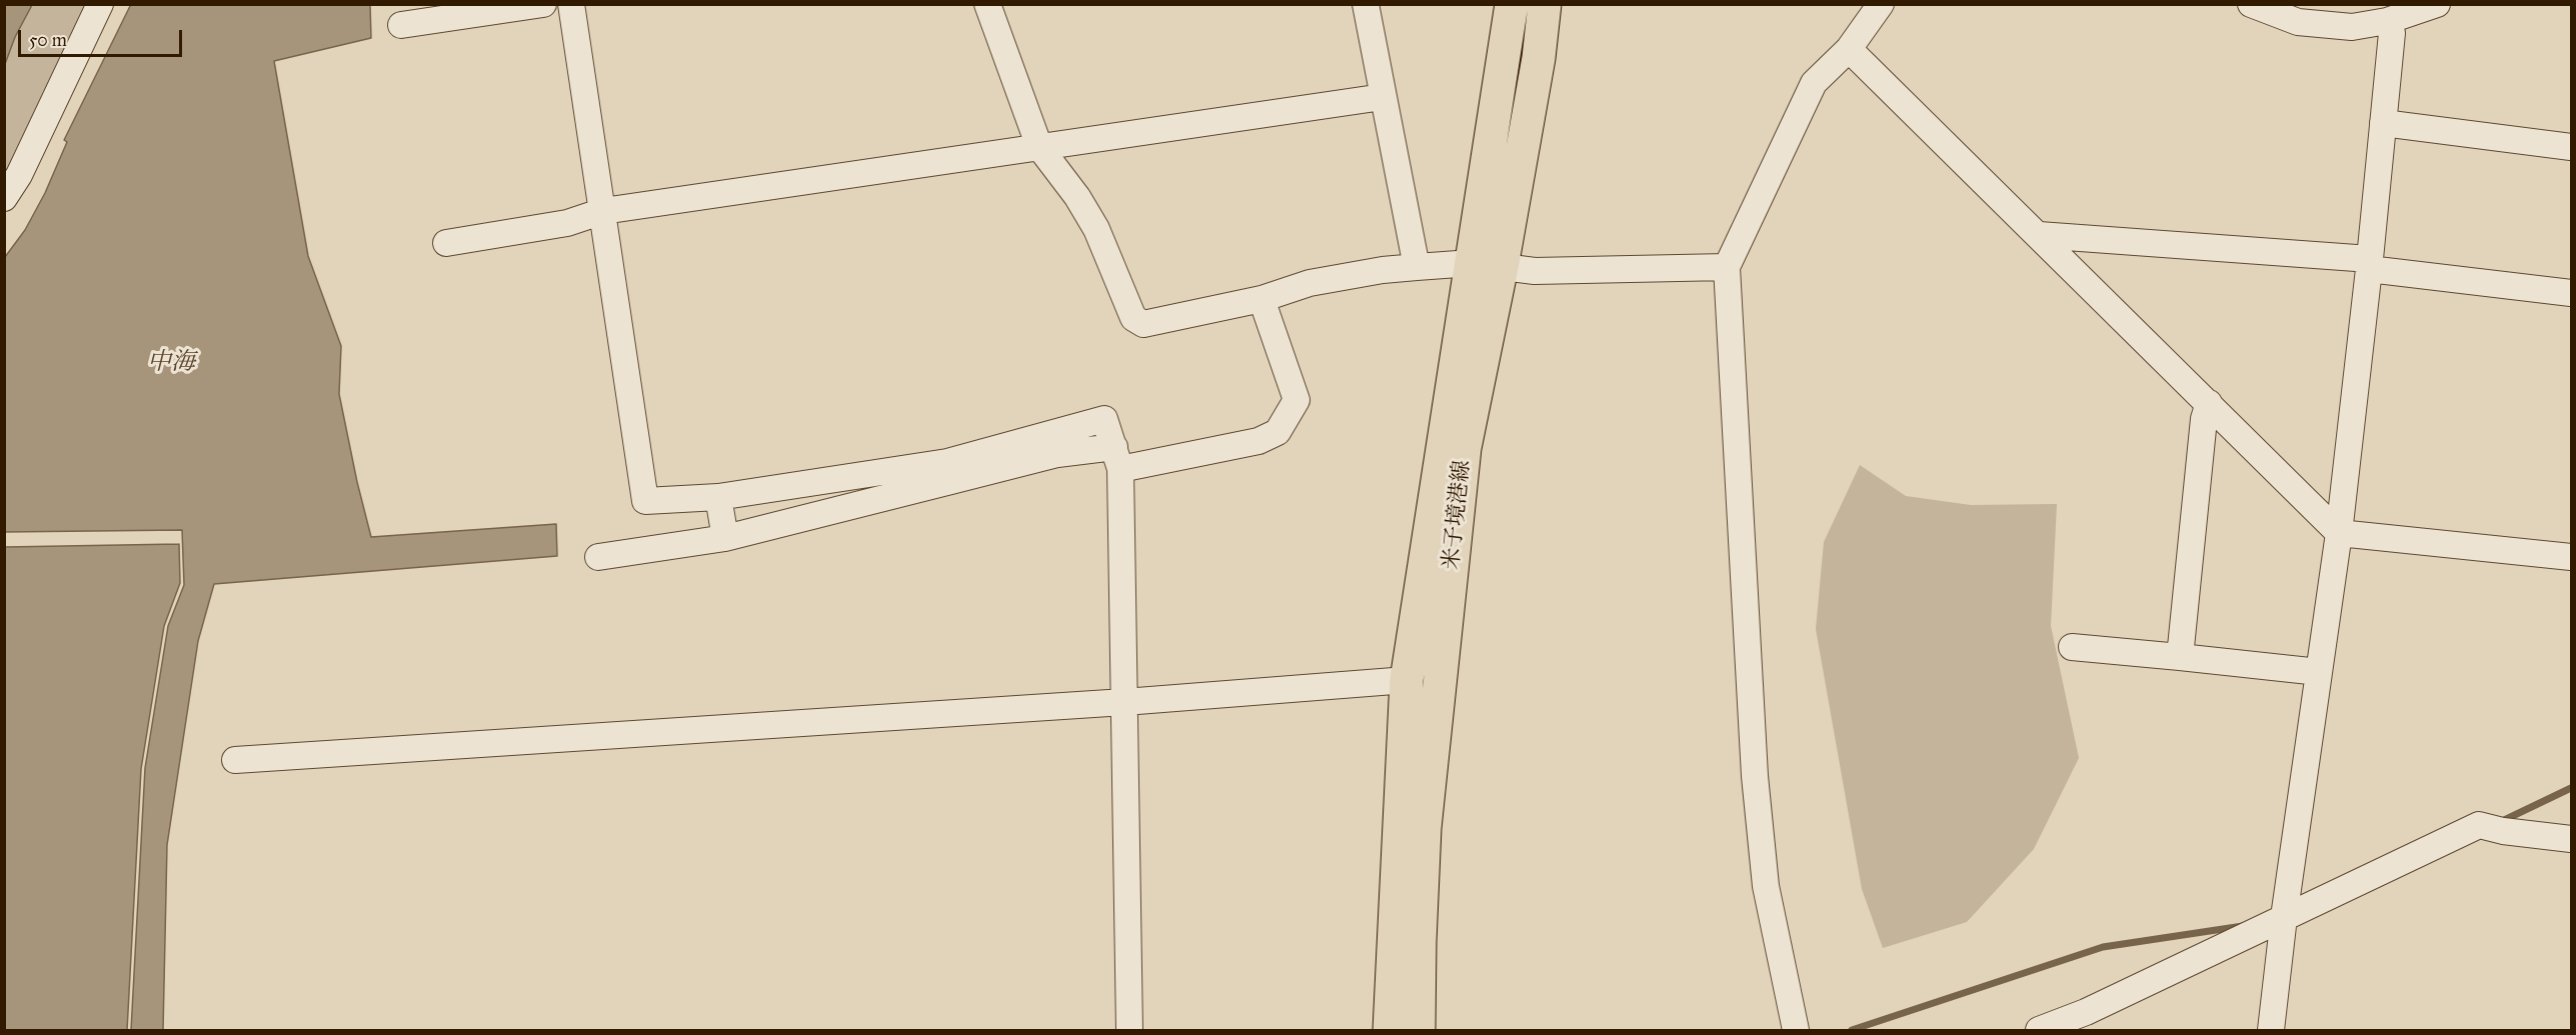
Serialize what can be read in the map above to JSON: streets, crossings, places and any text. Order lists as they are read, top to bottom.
{
  "streets": {
    "main road": ["米子境港線"]
  },
  "water": ["中海"],
  "scale_bar": "50 m"
}
